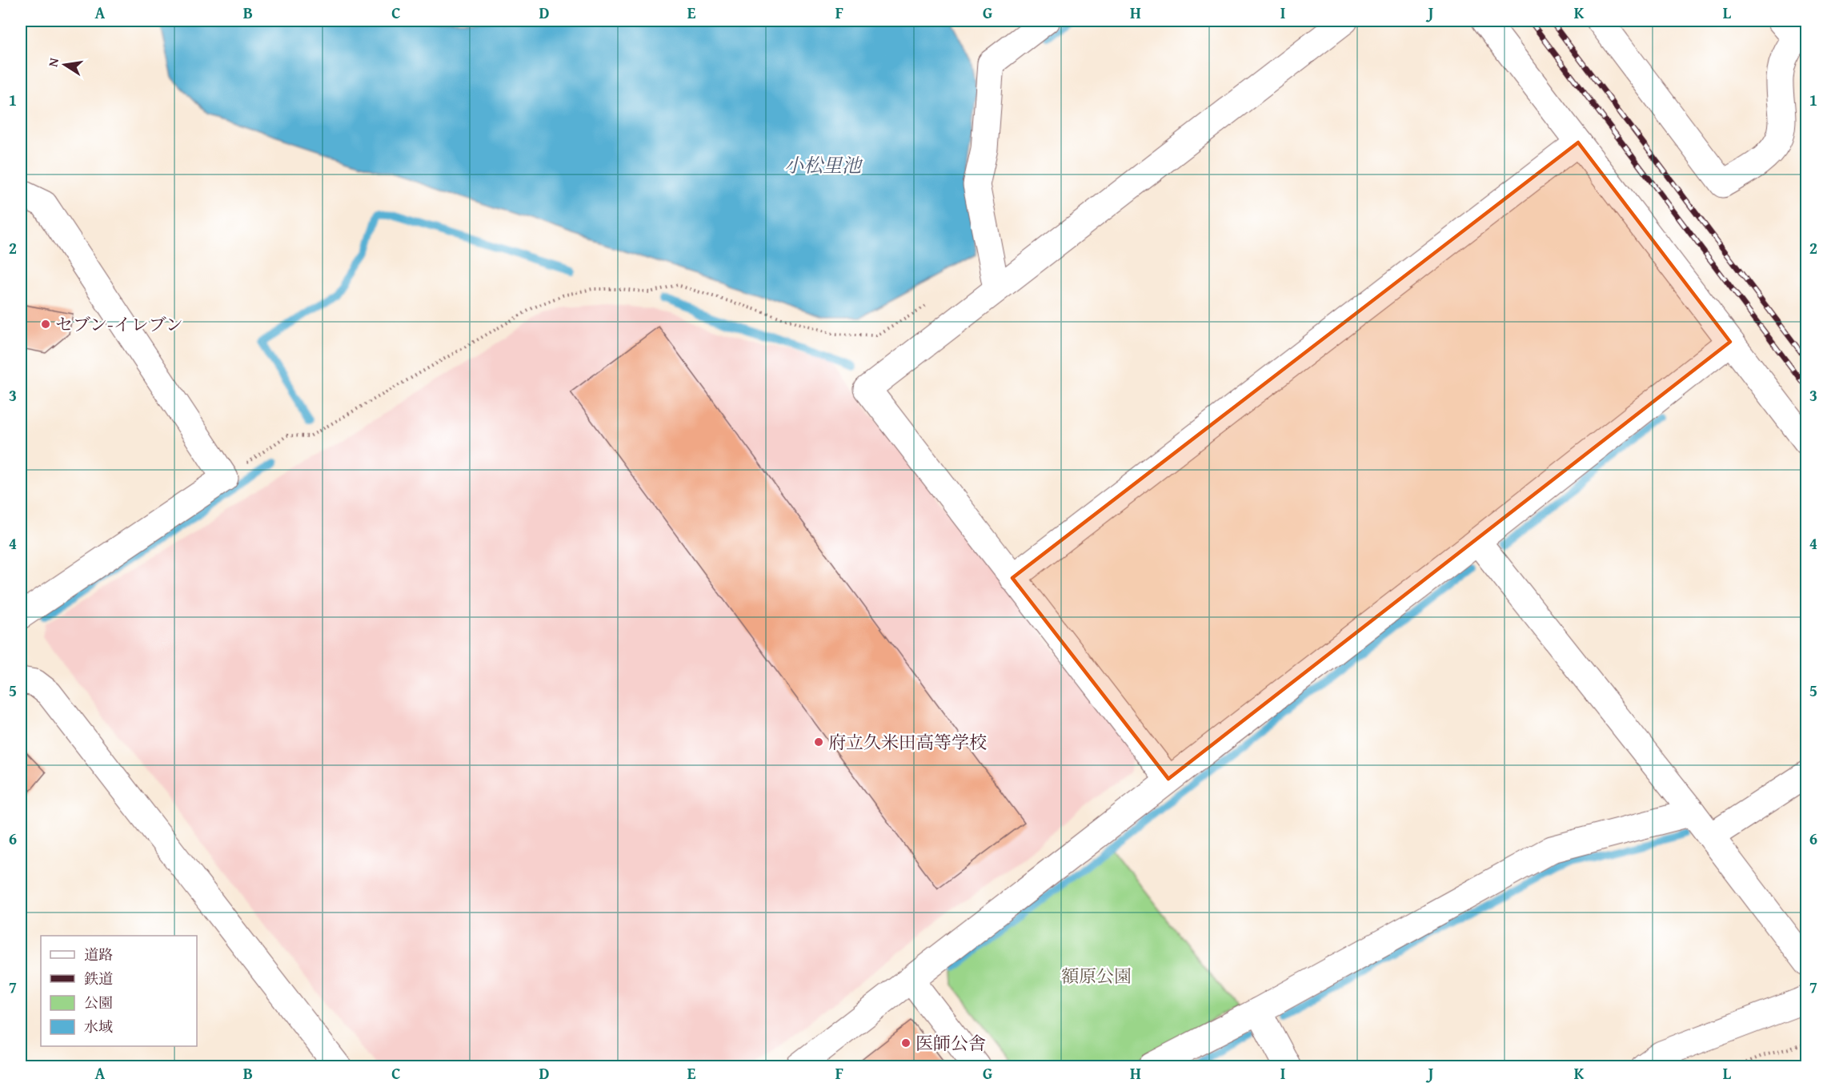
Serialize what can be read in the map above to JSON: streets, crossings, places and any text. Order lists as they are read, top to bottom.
{
  "water": ["小松里池"],
  "parks": ["額原公園"],
  "places": ["セブン-イレブン", "府立久米田高等学校", "医師公舎"],
  "legend": [
    "道路",
    "鉄道",
    "公園",
    "水域"
  ],
  "north": "left",
  "grid": {
    "columns": [
      "A",
      "B",
      "C",
      "D",
      "E",
      "F",
      "G",
      "H",
      "I",
      "J",
      "K",
      "L"
    ],
    "rows": [
      "1",
      "2",
      "3",
      "4",
      "5",
      "6",
      "7"
    ]
  }
}
